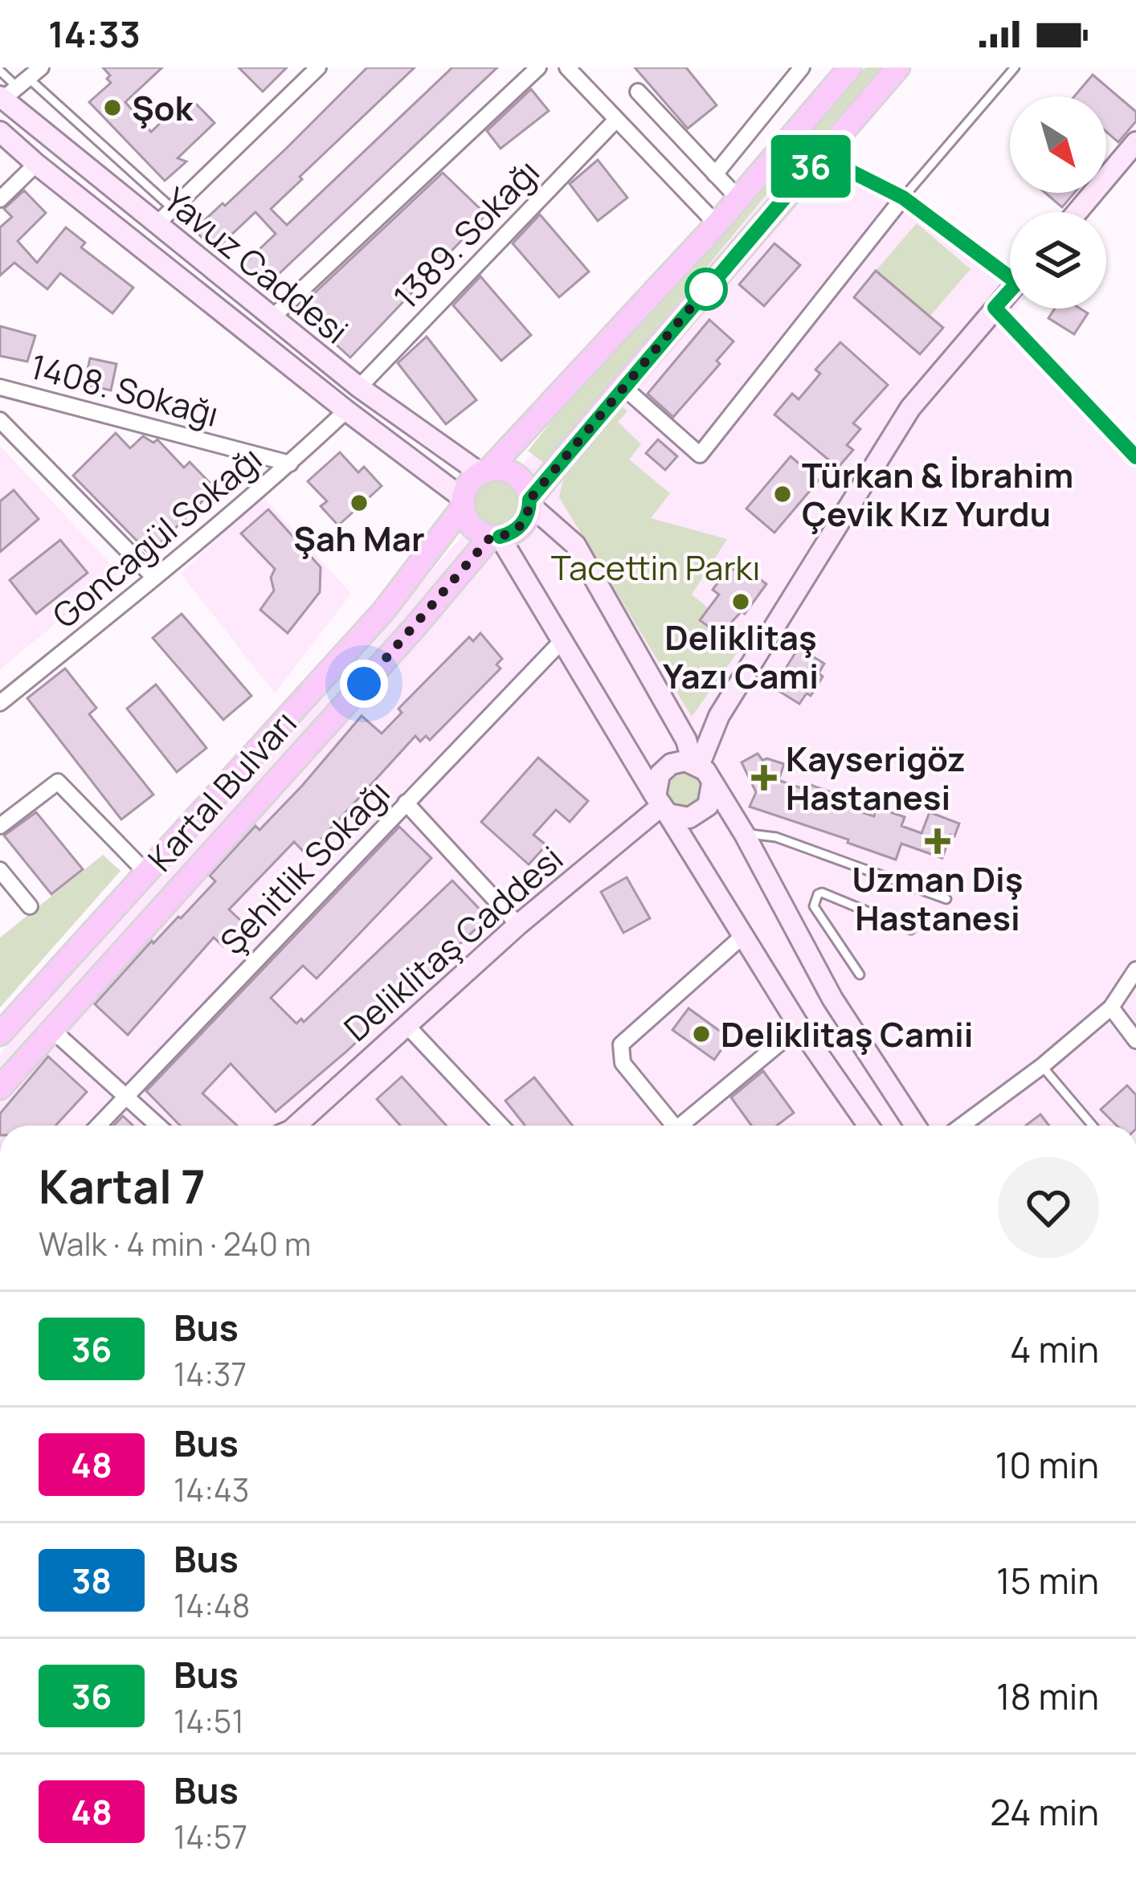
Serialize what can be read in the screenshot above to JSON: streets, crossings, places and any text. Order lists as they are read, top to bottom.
{
  "streets": {
    "main road": ["Kartal Bulvarı"],
    "street": [
      "1389. Sokağı",
      "Yavuz Caddesi",
      "1408. Sokağı",
      "Goncagül Sokağı",
      "Şehitlik Sokağı",
      "Deliklitaş Caddesi"
    ]
  },
  "crossings": [
    ["1389. Sokağı", "Yavuz Caddesi"],
    ["Yavuz Caddesi", "Goncagül Sokağı"],
    ["Yavuz Caddesi", "Kartal Bulvarı"],
    ["1408. Sokağı", "Goncagül Sokağı"]
  ],
  "parks": ["Tacettin Parkı"],
  "places": {
    "other": [
      "Şok",
      "Türkan & İbrahim Çevik Kız Yurdu",
      "Şah Mar",
      "Deliklitaş Yazı Cami",
      "Deliklitaş Camii"
    ],
    "health": ["Kayserigöz Hastanesi", "Uzman Diş Hastanesi"]
  },
  "lines": ["bus line 36"],
  "north": "bottom right",
  "page": {
    "status": "14:33",
    "on_map": "36",
    "heading": ["Kartal 7", "Walk · 4 min · 240 m"],
    "list": [
      {
        "mark": "36",
        "name": "Bus",
        "note": "14:37",
        "value": "4 min"
      },
      {
        "mark": "48",
        "name": "Bus",
        "note": "14:43",
        "value": "10 min"
      },
      {
        "mark": "38",
        "name": "Bus",
        "note": "14:48",
        "value": "15 min"
      },
      {
        "mark": "36",
        "name": "Bus",
        "note": "14:51",
        "value": "18 min"
      },
      {
        "mark": "48",
        "name": "Bus",
        "note": "14:57",
        "value": "24 min"
      }
    ]
  }
}
